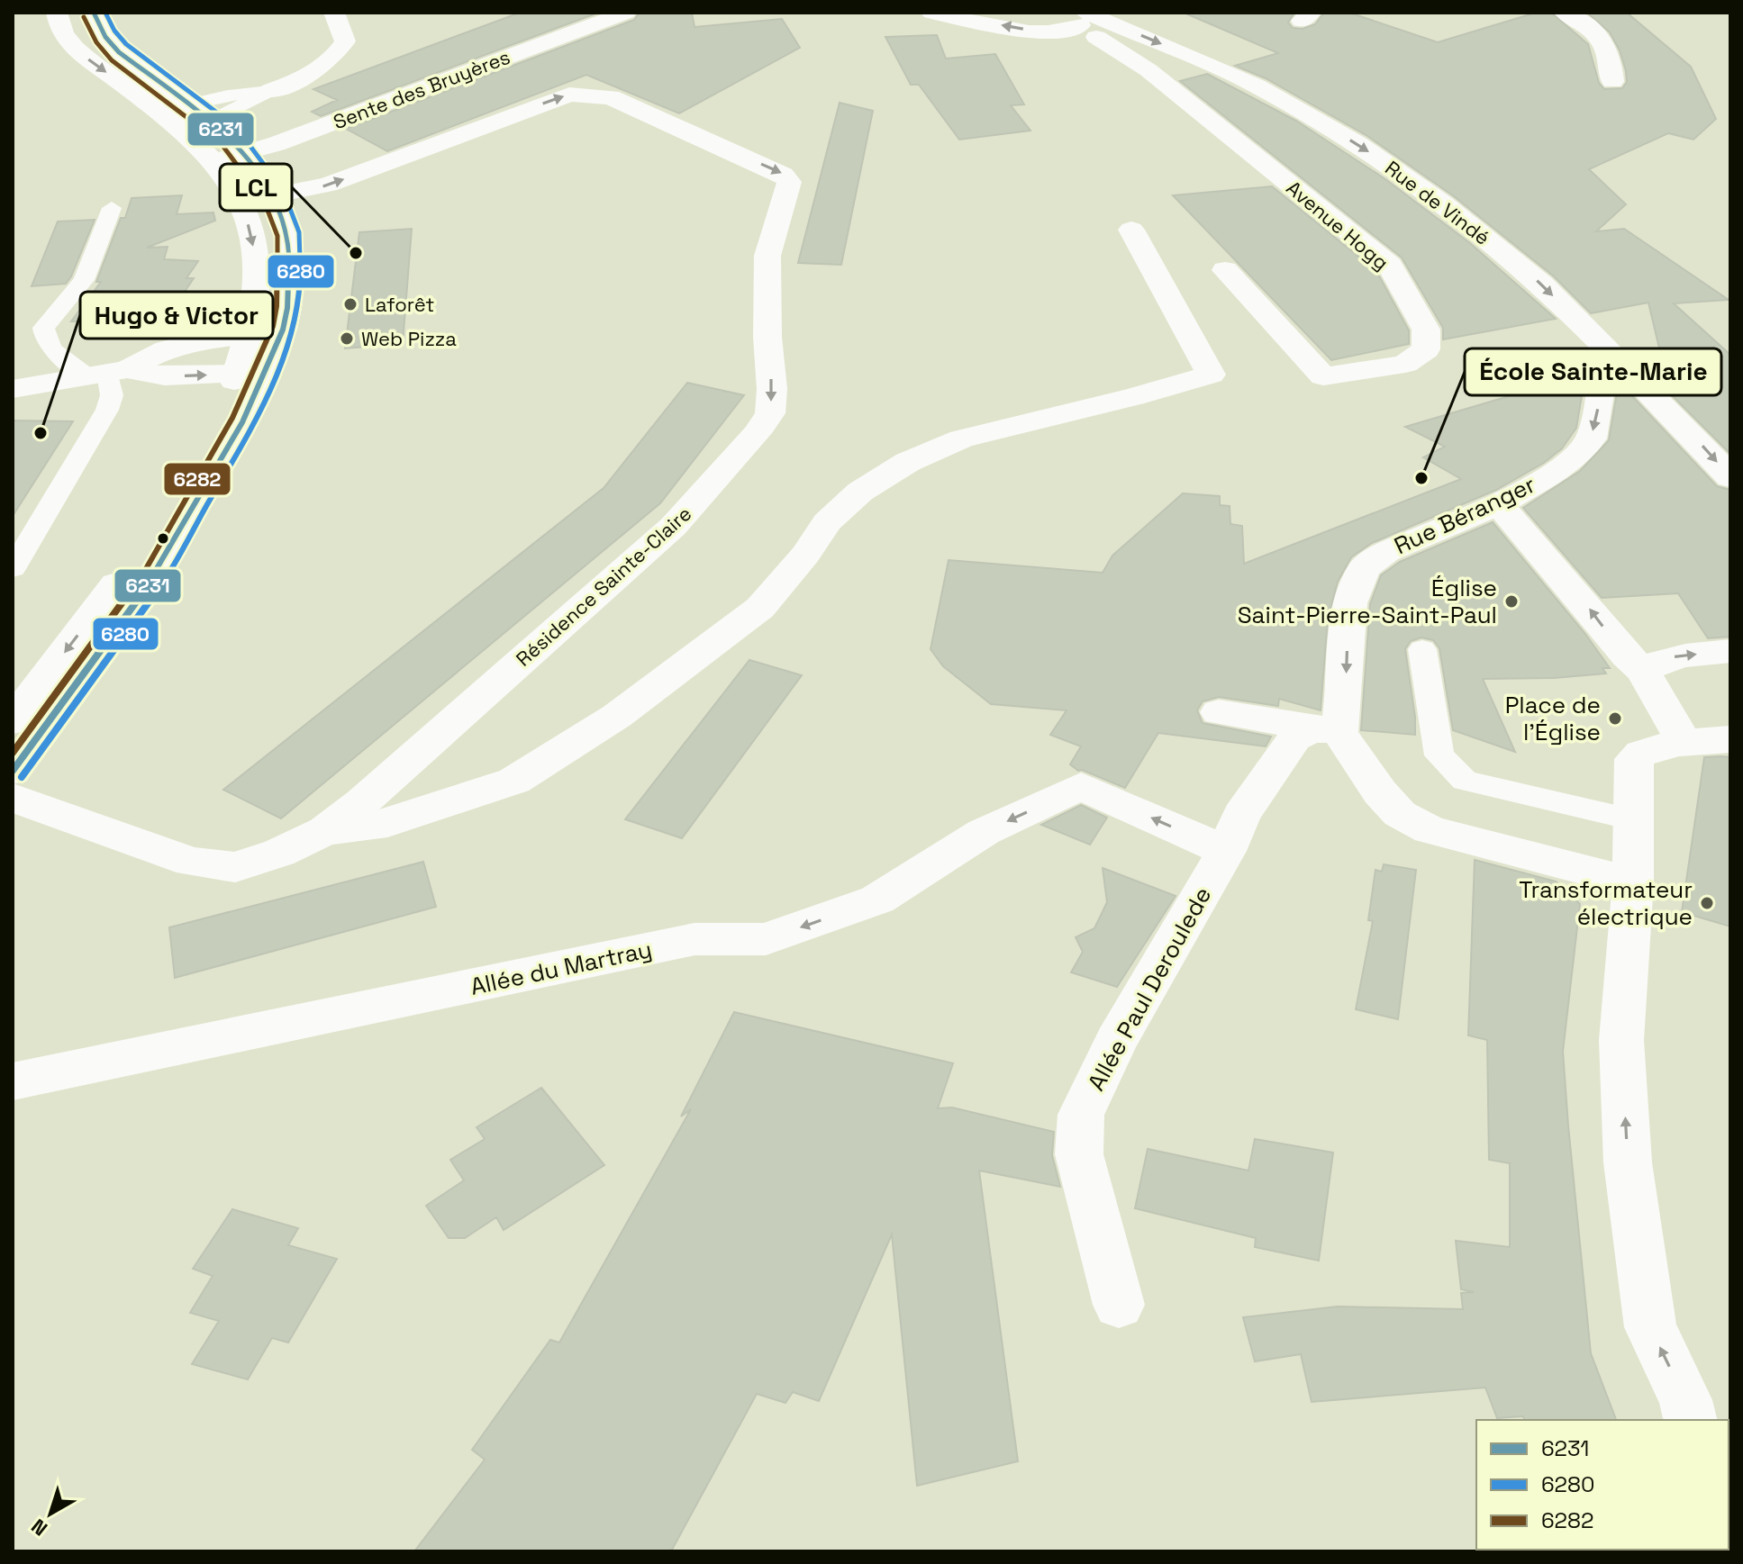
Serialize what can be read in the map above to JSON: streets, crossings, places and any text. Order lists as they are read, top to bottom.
{
  "streets": {
    "street": [
      "Sente des Bruyères",
      "Rue de Vindé",
      "Avenue Hogg",
      "Rue Béranger",
      "Résidence Sainte-Claire",
      "Allée du Martray",
      "Allée Paul Deroulede"
    ]
  },
  "crossings": [
    ["Rue de Vindé", "Avenue Hogg"],
    ["Rue de Vindé", "Rue Béranger"],
    ["Rue Béranger", "Allée Paul Deroulede"],
    ["Allée du Martray", "Allée Paul Deroulede"]
  ],
  "one_way": ["Rue de Vindé", "Rue Béranger", "Allée du Martray"],
  "places": [
    "LCL",
    "Laforêt",
    "Web Pizza",
    "Hugo & Victor",
    "École Sainte-Marie",
    "Église Saint-Pierre-Saint-Paul",
    "Place de l'Église",
    "Transformateur électrique"
  ],
  "lines": ["transit line 6231", "transit line 6280", "transit line 6282"],
  "legend": ["6231", "6280", "6282"],
  "north": "bottom left"
}
